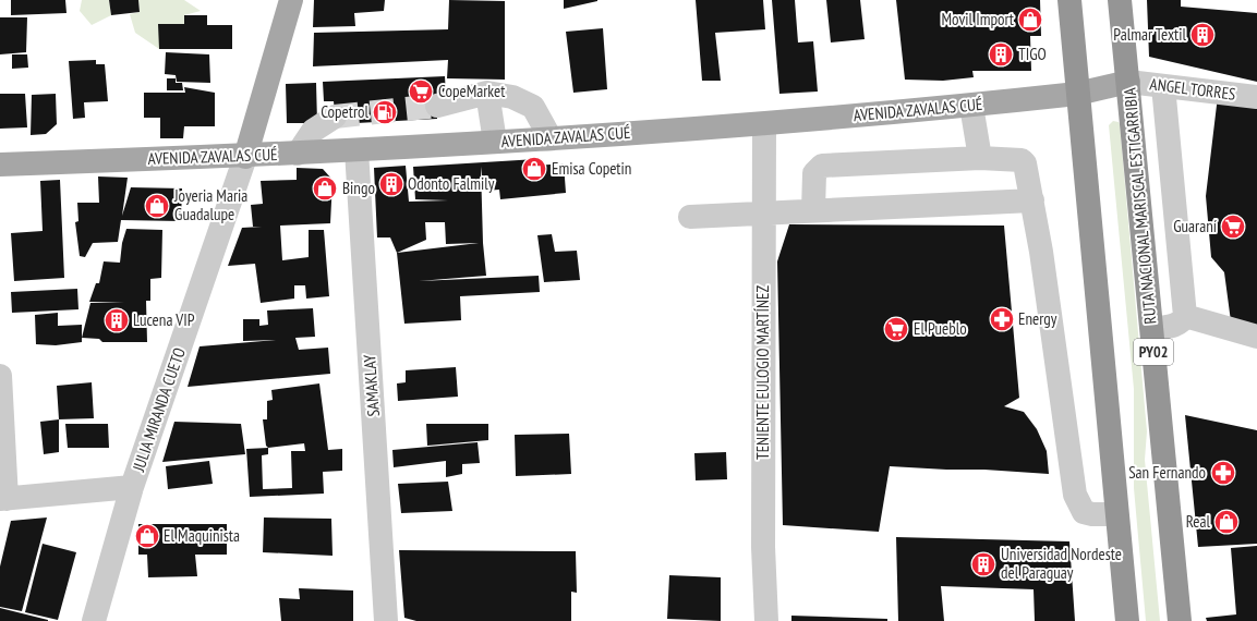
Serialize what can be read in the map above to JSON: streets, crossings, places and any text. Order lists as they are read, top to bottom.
{
  "streets": {
    "highway": ["RUTA NACIONAL MARISCAL ESTIGARRIBIA", "PY02"],
    "main road": ["AVENIDA ZAVALAS CUÉ", "JULIA MIRANDA CUETO"],
    "street": ["ANGEL TORRES", "TENIENTE EULOGIO MARTÍNEZ", "SAMAKLAY"]
  },
  "crossings": [
    ["ANGEL TORRES", "AVENIDA ZAVALAS CUÉ"],
    ["ANGEL TORRES", "RUTA NACIONAL MARISCAL ESTIGARRIBIA"],
    ["AVENIDA ZAVALAS CUÉ", "RUTA NACIONAL MARISCAL ESTIGARRIBIA"],
    ["AVENIDA ZAVALAS CUÉ", "TENIENTE EULOGIO MARTÍNEZ"],
    ["AVENIDA ZAVALAS CUÉ", "SAMAKLAY"],
    ["AVENIDA ZAVALAS CUÉ", "JULIA MIRANDA CUETO"]
  ],
  "places": {
    "shop": [
      "Movil Import",
      "Emisa Copetin",
      "Bingo",
      "Joyeria Maria Guadalupe",
      "Real",
      "El Maquinista"
    ],
    "building": [
      "Palmar Textil",
      "TIGO",
      "Odonto Falmily",
      "Lucena VIP",
      "Universidad Nordeste del Paraguay"
    ],
    "supermarket": ["CopeMarket", "Guaraní", "El Pueblo"],
    "fuel station": ["Copetrol"],
    "pharmacy": ["Energy", "San Fernando"]
  }
}
